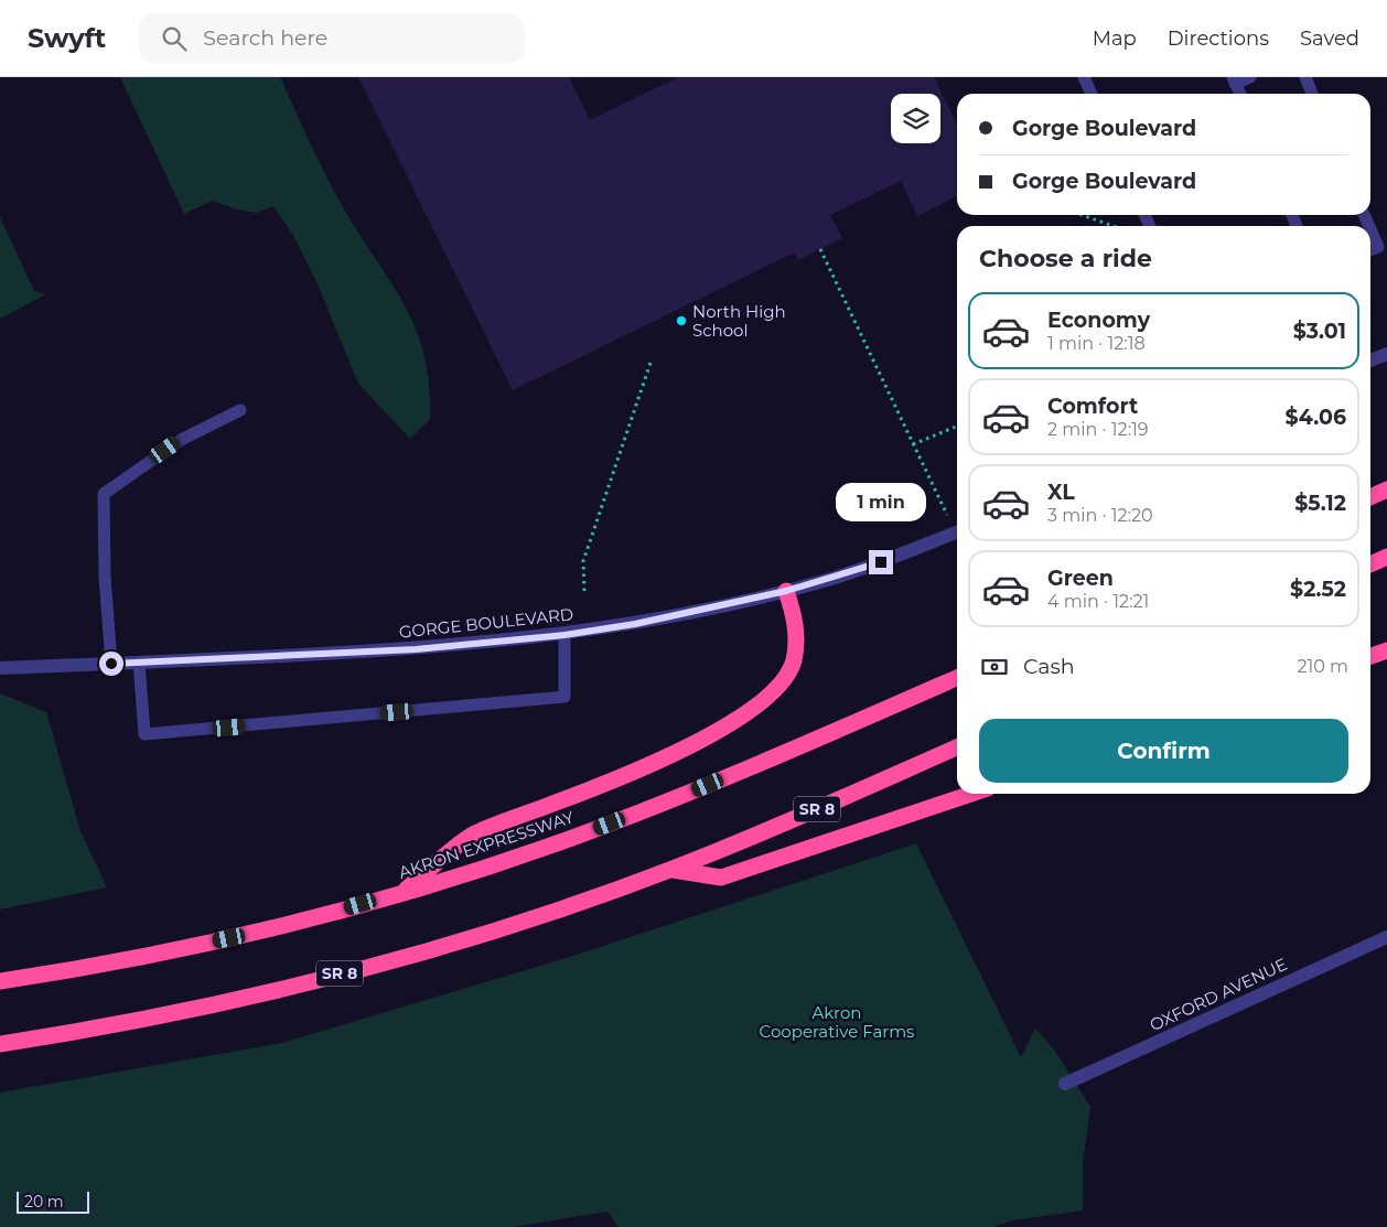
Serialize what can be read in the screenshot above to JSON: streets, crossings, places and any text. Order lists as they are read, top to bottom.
{
  "streets": {
    "highway": ["SR 8", "AKRON EXPRESSWAY"],
    "street": ["GORGE BOULEVARD", "OXFORD AVENUE"]
  },
  "parks": ["Akron Cooperative Farms"],
  "places": ["North High School"],
  "scale_bar": "20 m",
  "page": {
    "header": "Swyft",
    "search": "Search here",
    "nav": ["Map", "Directions", "Saved"],
    "banner": ["Gorge Boulevard", "Gorge Boulevard"],
    "heading": "Choose a ride",
    "list": [
      {
        "name": "Economy",
        "note": "1 min · 12:18",
        "value": "$3.01"
      },
      {
        "name": "Comfort",
        "note": "2 min · 12:19",
        "value": "$4.06"
      },
      {
        "name": "XL",
        "note": "3 min · 12:20",
        "value": "$5.12"
      },
      {
        "name": "Green",
        "note": "4 min · 12:21",
        "value": "$2.52"
      }
    ],
    "bubble": "1 min",
    "pay": ["Cash", "210 m"],
    "buttons": "Confirm",
    "scale": "20 m"
  }
}
